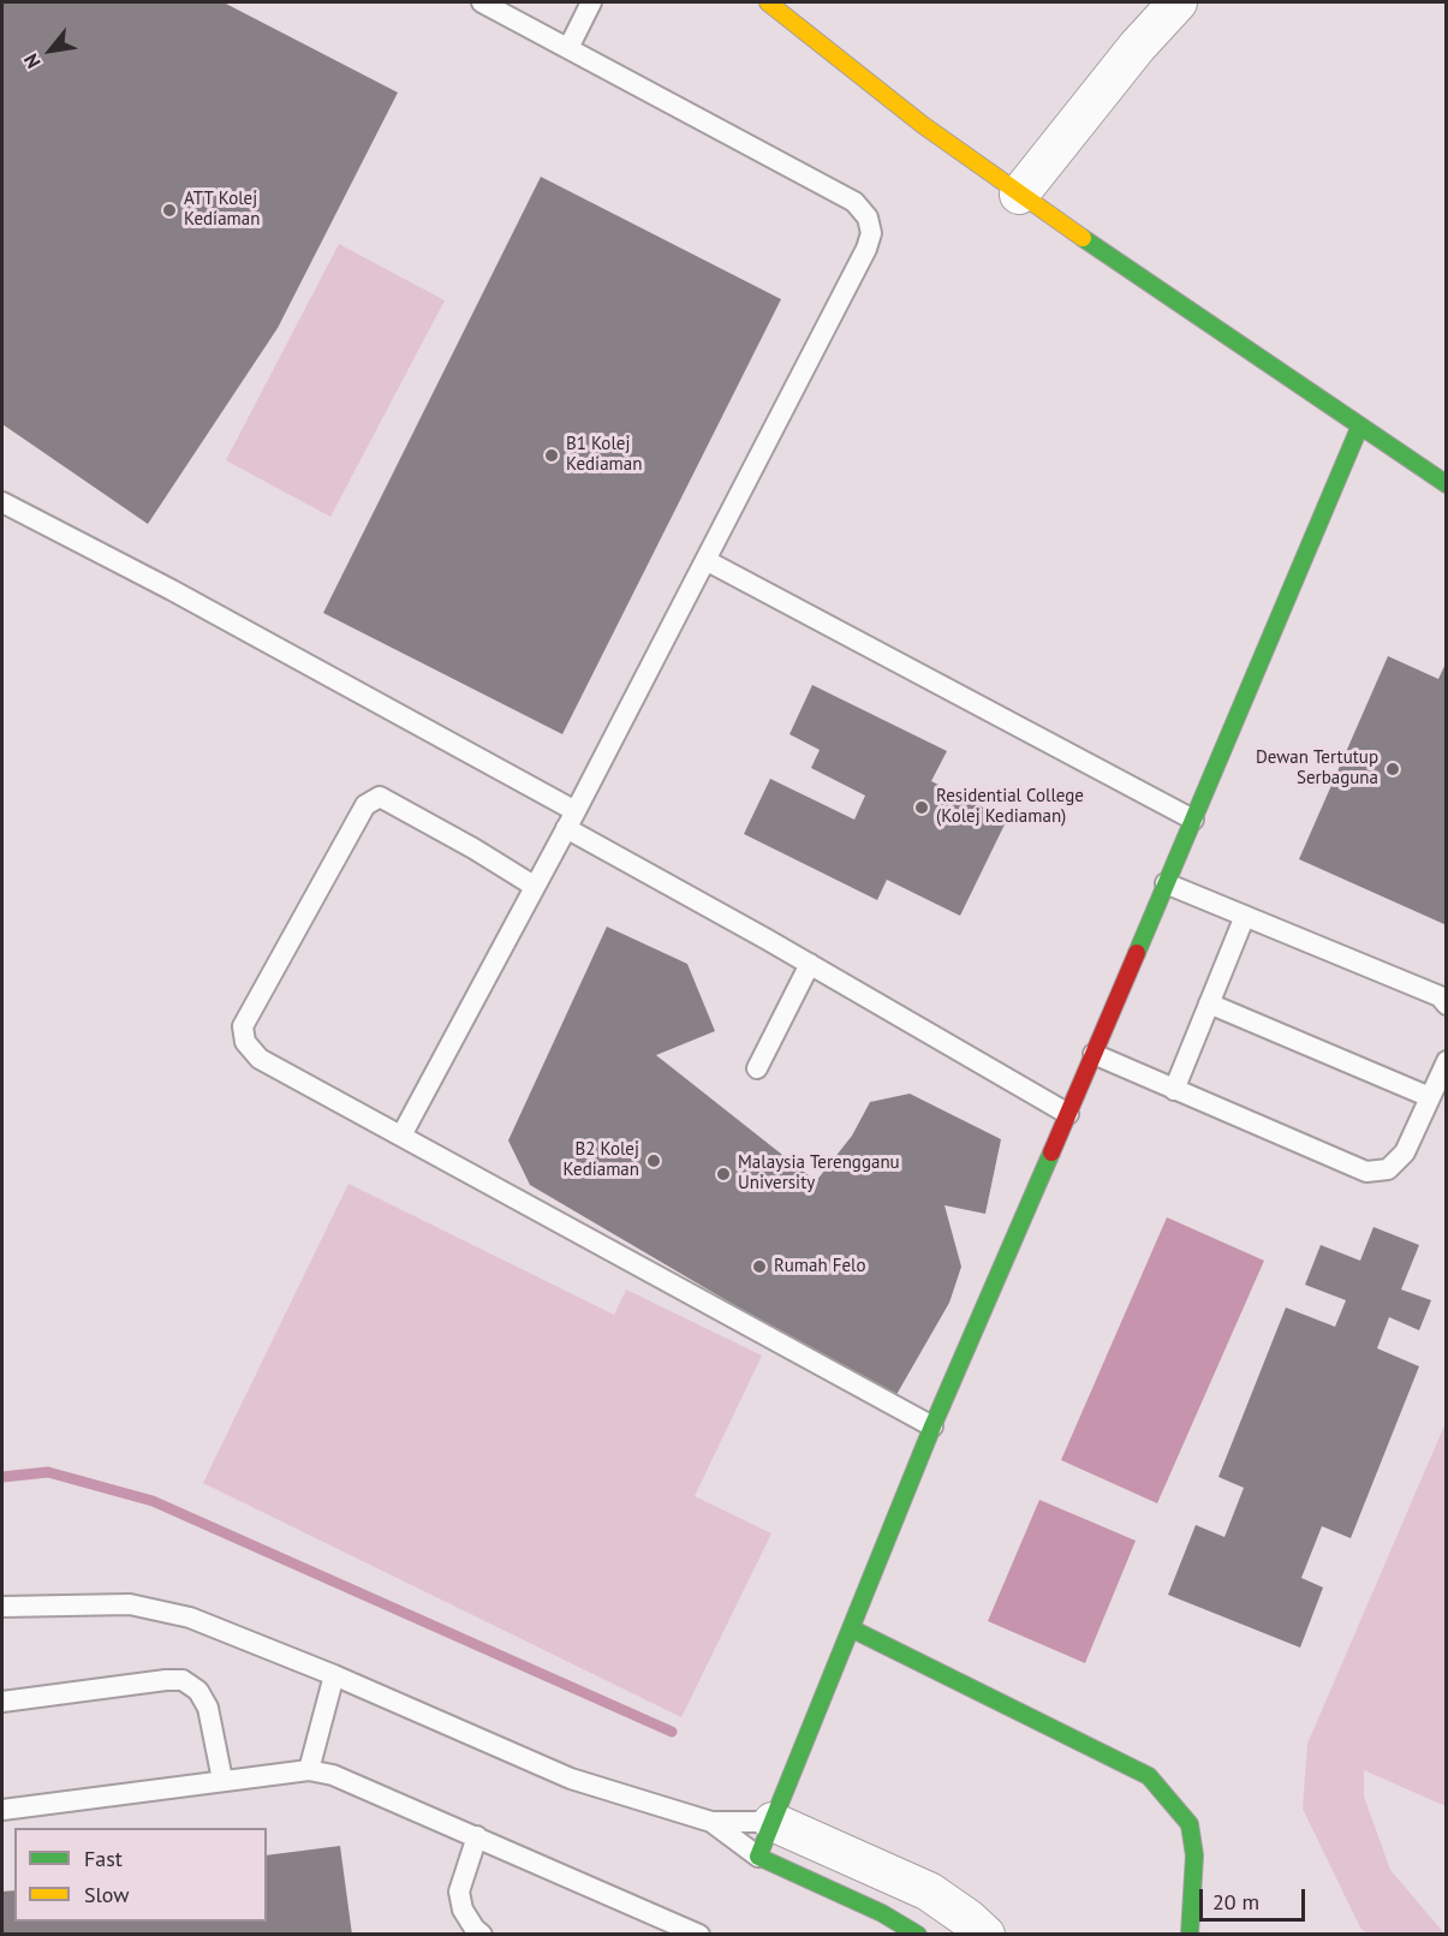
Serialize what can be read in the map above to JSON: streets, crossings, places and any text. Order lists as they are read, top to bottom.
{
  "places": [
    "ATT Kolej Kediaman",
    "B1 Kolej Kediaman",
    "Dewan Tertutup Serbaguna",
    "Residential College (Kolej Kediaman)",
    "B2 Kolej Kediaman",
    "Malaysia Terengganu University",
    "Rumah Felo"
  ],
  "legend": ["Fast", "Slow"],
  "scale_bar": "20 m",
  "north": "bottom left"
}
